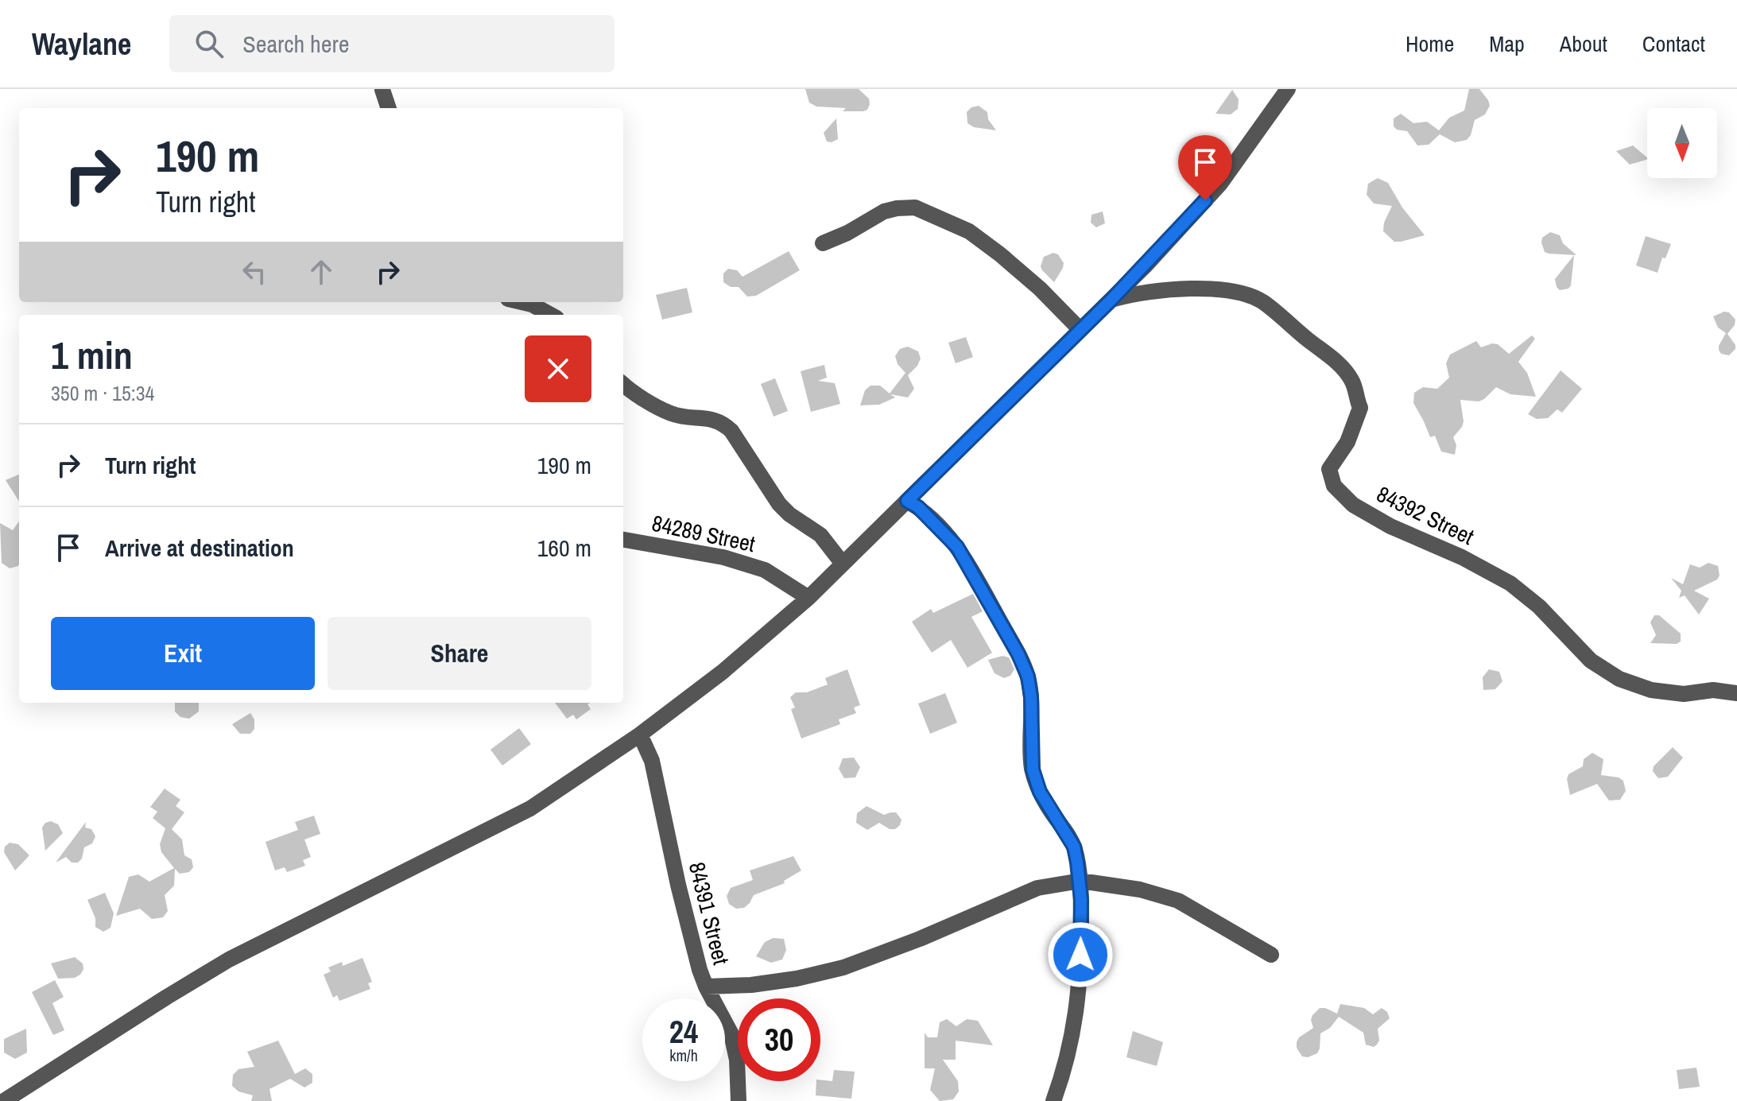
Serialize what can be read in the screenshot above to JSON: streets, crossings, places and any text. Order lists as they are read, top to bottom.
{
  "streets": {
    "street": ["84392 Street", "84289 Street", "84391 Street"]
  },
  "north": "bottom",
  "page": {
    "header": "Waylane",
    "search": "Search here",
    "nav": [
      "Home",
      "Map",
      "About",
      "Contact"
    ],
    "turn": ["190 m", "Turn right"],
    "heading": ["1 min", "350 m · 15:34"],
    "list": [
      {
        "name": "Turn right",
        "value": "190 m"
      },
      {
        "name": "Arrive at destination",
        "value": "160 m"
      }
    ],
    "buttons": ["Exit", "Share"],
    "speed": "24 km/h",
    "limit": "30"
  }
}
